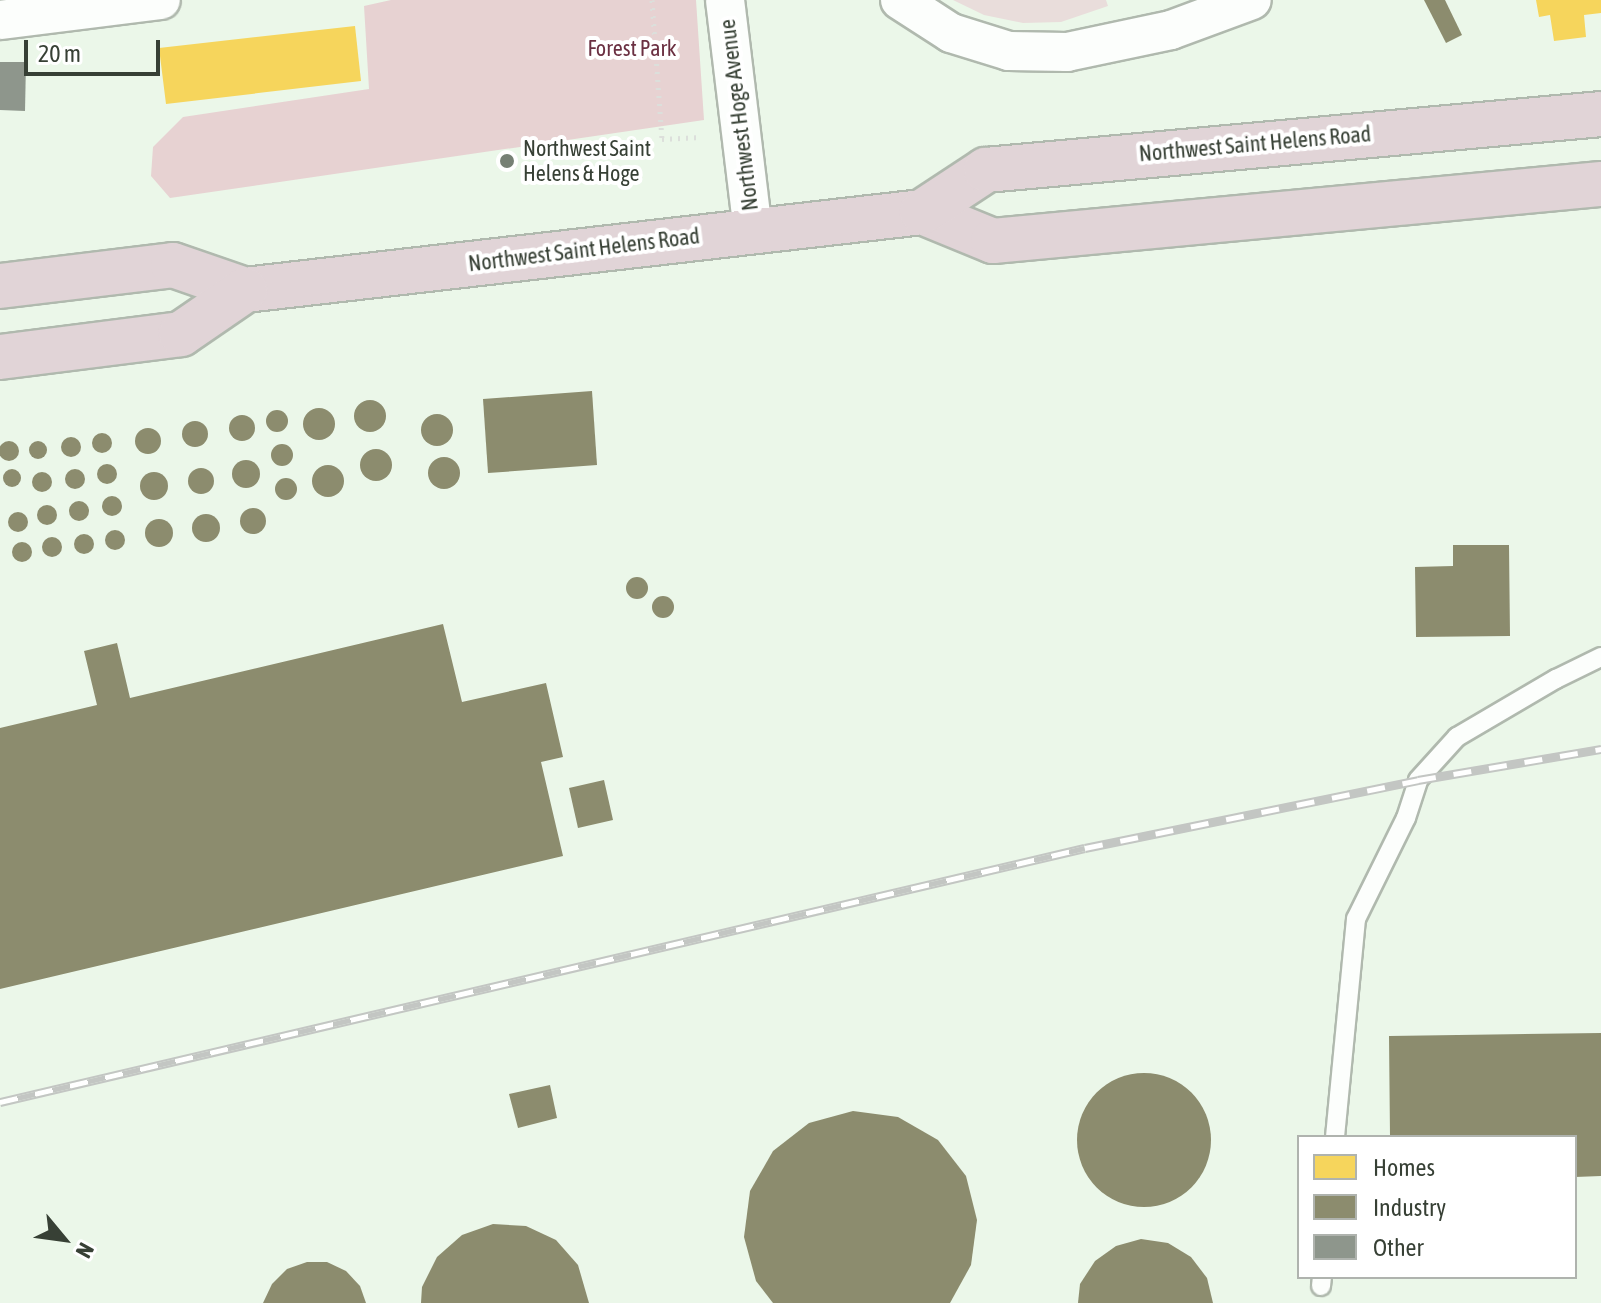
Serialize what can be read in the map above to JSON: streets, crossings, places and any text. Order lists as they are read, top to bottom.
{
  "streets": {
    "highway": ["Northwest Saint Helens Road"],
    "street": ["Northwest Hoge Avenue"]
  },
  "crossings": [
    ["Northwest Hoge Avenue", "Northwest Saint Helens Road"]
  ],
  "parks": ["Forest Park"],
  "places": ["Northwest Saint Helens & Hoge"],
  "legend": ["Homes", "Industry", "Other"],
  "scale_bar": "20 m",
  "north": "bottom right"
}
